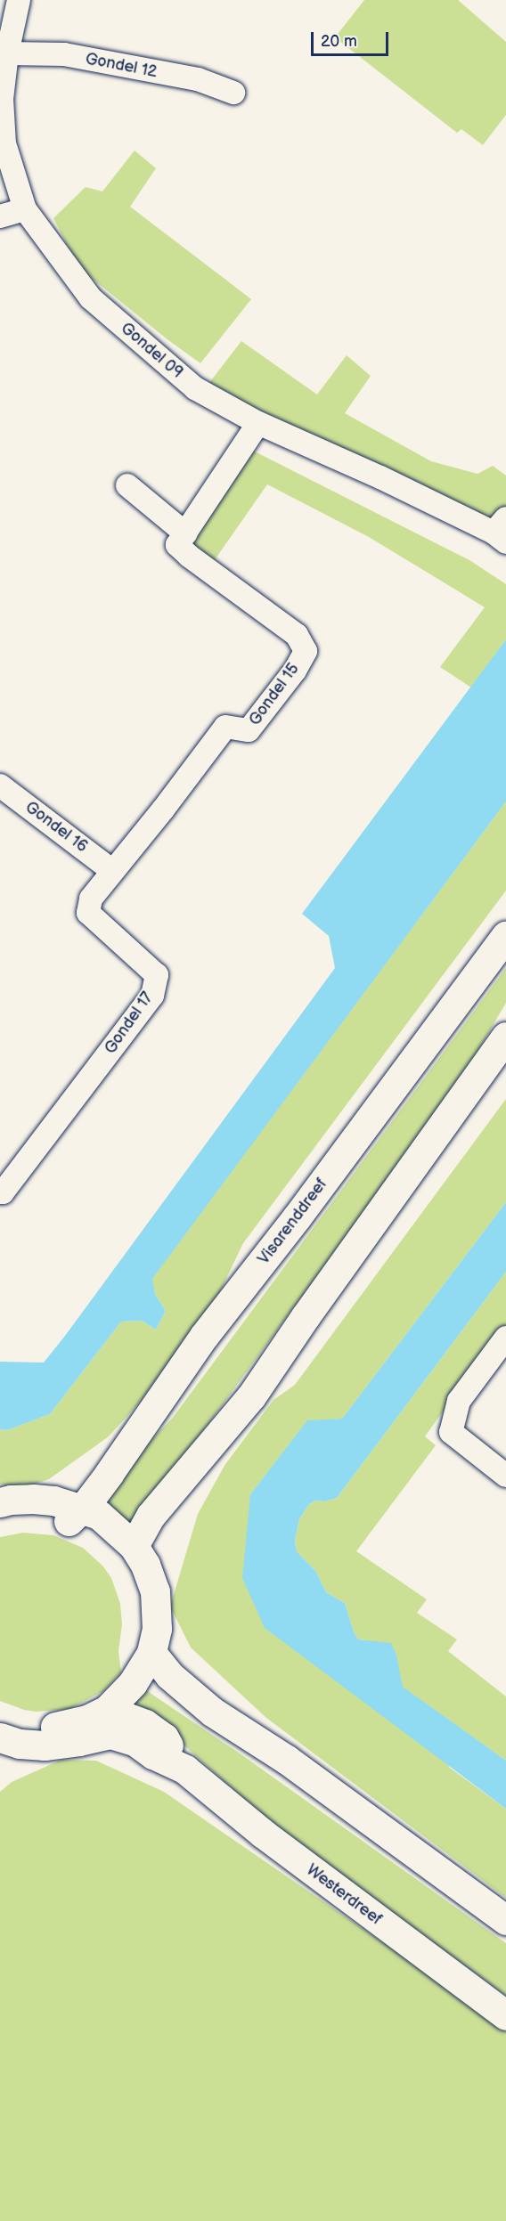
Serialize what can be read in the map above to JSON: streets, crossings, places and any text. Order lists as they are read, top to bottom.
{
  "streets": {
    "main road": ["Visarenddreef", "Westerdreef"],
    "street": [
      "Gondel 12",
      "Gondel 09",
      "Gondel 15",
      "Gondel 16",
      "Gondel 17"
    ]
  },
  "crossings": [
    ["Gondel 12", "Gondel 09"],
    ["Gondel 15", "Gondel 17"],
    ["Gondel 16", "Gondel 17"]
  ],
  "scale_bar": "20 m"
}
